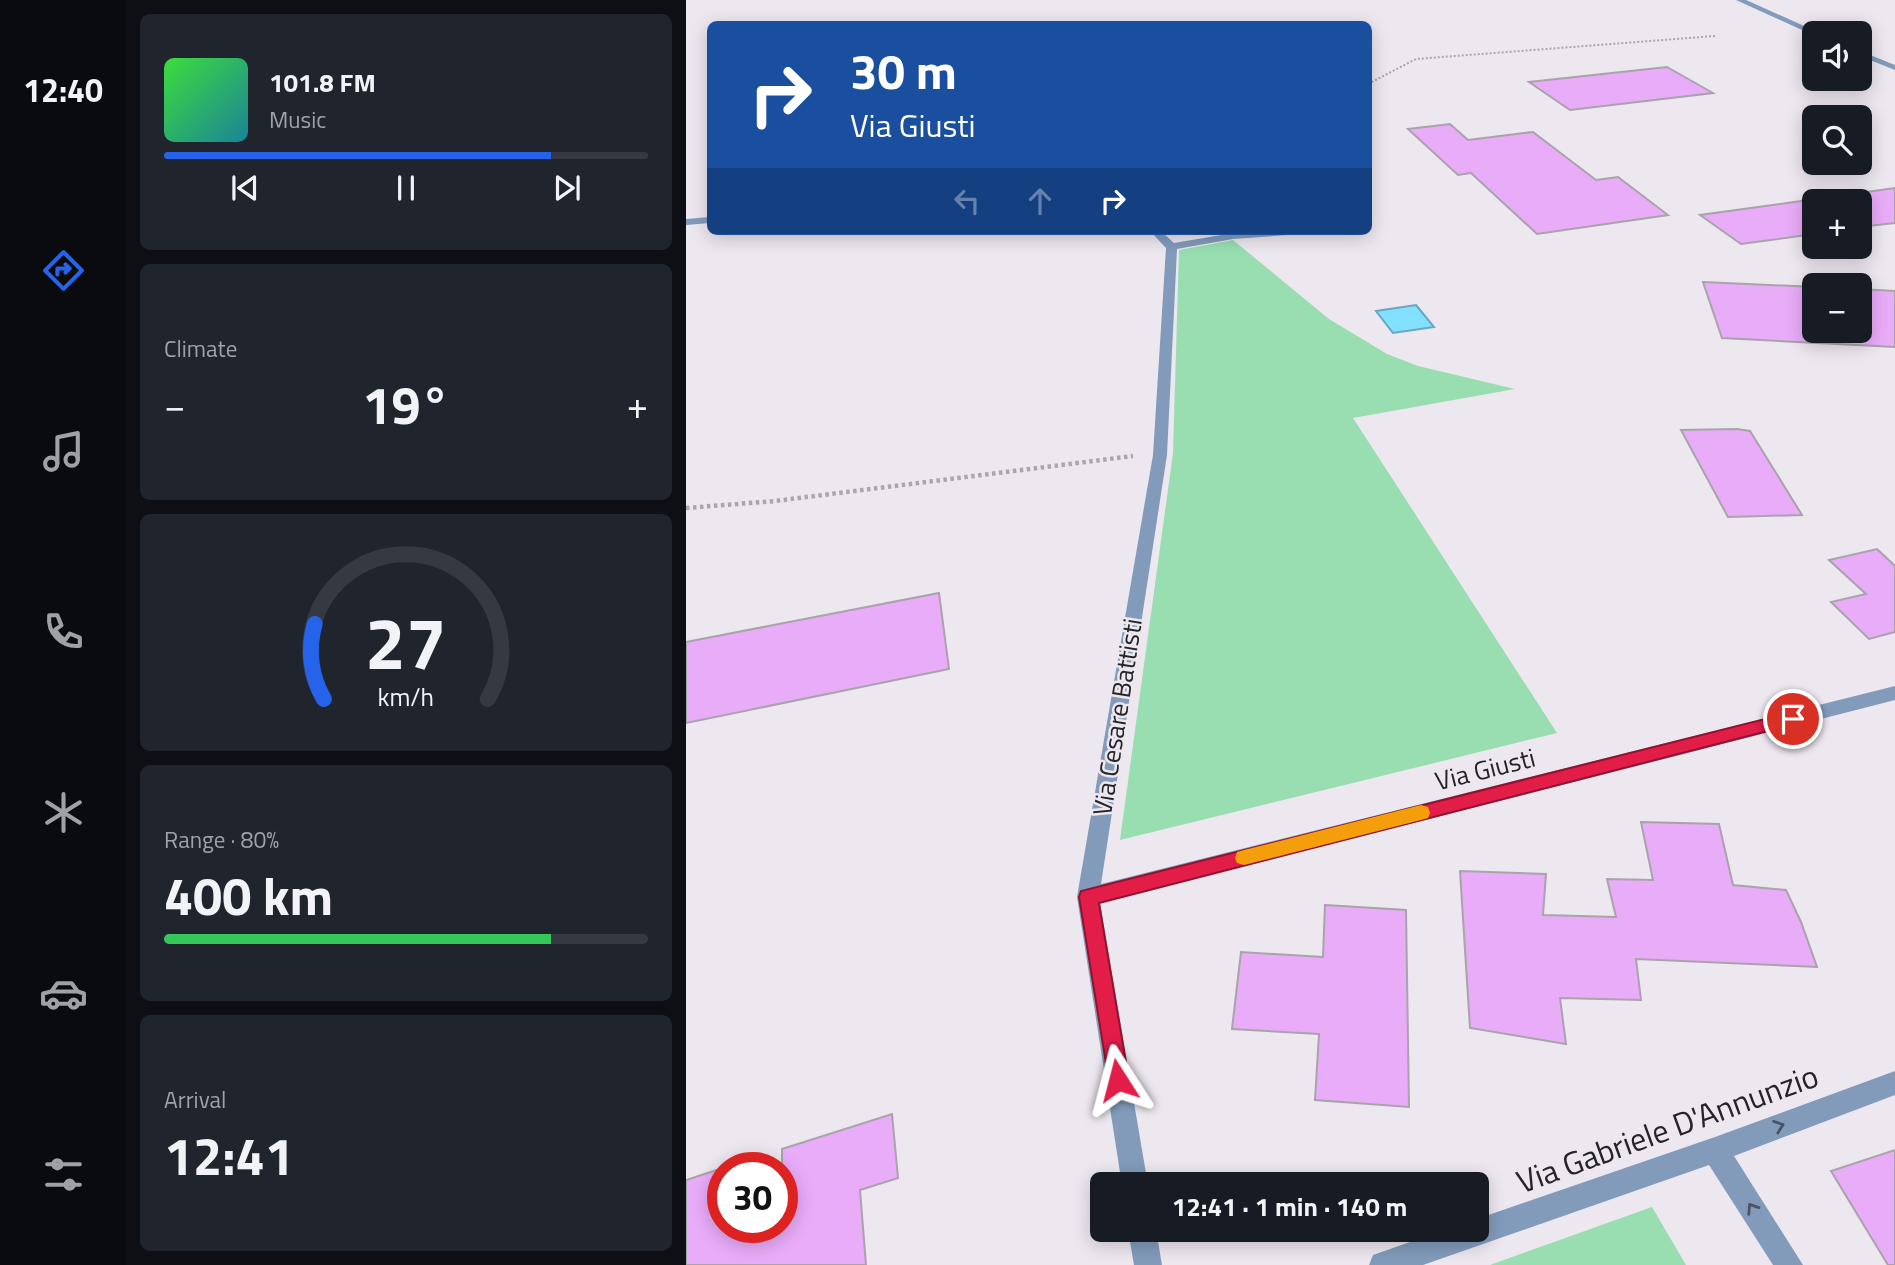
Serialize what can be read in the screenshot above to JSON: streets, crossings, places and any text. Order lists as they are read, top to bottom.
{
  "streets": {
    "street": ["Via Cesare Battisti", "Via Giusti", "Via Gabriele D'Annunzio"]
  },
  "crossings": [
    ["Via Cesare Battisti", "Via Giusti"]
  ],
  "one_way": ["Via Gabriele D'Annunzio"],
  "page": {
    "tabs": "12:40",
    "map_buttons": ["+", "−"],
    "turn": ["30 m", "Via Giusti"],
    "song": ["101.8 FM", "Music"],
    "tile": [
      "Climate",
      ["Range · 80%", "400 km"],
      ["Arrival", "12:41"]
    ],
    "heat": ["−", "19°", "+"],
    "limit": "30",
    "trip": "12:41 · 1 min · 140 m",
    "gauge": ["27", "km/h"]
  }
}
